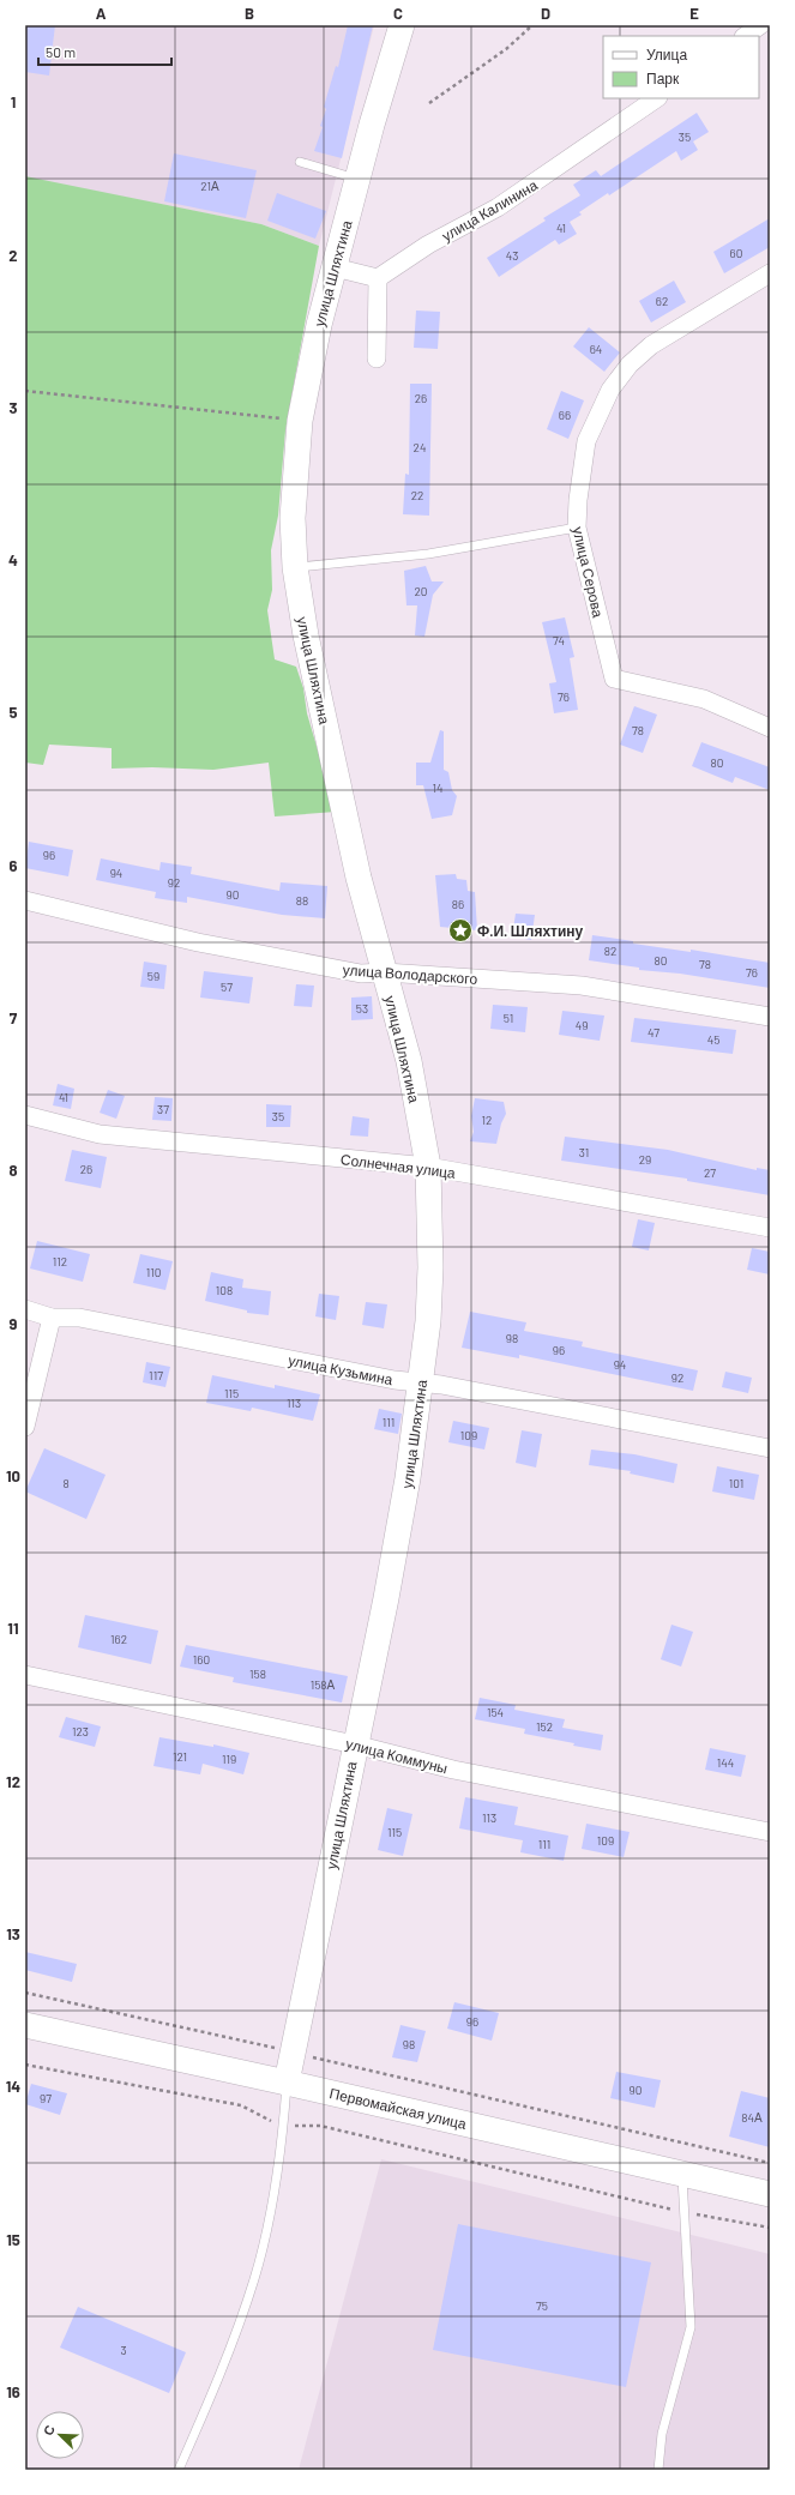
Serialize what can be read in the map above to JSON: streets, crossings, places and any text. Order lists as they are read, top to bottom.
{
  "streets": {
    "main road": ["улица Шляхтина", "Первомайская улица"],
    "street": [
      "улица Калинина",
      "улица Серова",
      "улица Володарского",
      "Солнечная улица",
      "улица Кузьмина",
      "улица Коммуны"
    ]
  },
  "crossings": [
    ["улица Шляхтина", "улица Володарского"],
    ["улица Шляхтина", "Солнечная улица"],
    ["улица Шляхтина", "улица Кузьмина"],
    ["улица Шляхтина", "улица Коммуны"],
    ["улица Шляхтина", "Первомайская улица"]
  ],
  "places": {
    "place": ["Ф.И. Шляхтину"]
  },
  "house_numbers": [
    "35",
    "21А",
    "41",
    "60",
    "43",
    "62",
    "64",
    "26",
    "66",
    "24",
    "22",
    "20",
    "74",
    "76",
    "78",
    "80",
    "14",
    "96",
    "94",
    "92",
    "90",
    "88",
    "86",
    "82",
    "80",
    "78",
    "76",
    "59",
    "57",
    "53",
    "51",
    "49",
    "47",
    "45",
    "41",
    "37",
    "35",
    "12",
    "31",
    "29",
    "26",
    "27",
    "112",
    "110",
    "108",
    "98",
    "96",
    "94",
    "117",
    "92",
    "115",
    "113",
    "111",
    "109",
    "8",
    "101",
    "162",
    "160",
    "158",
    "158А",
    "154",
    "152",
    "123",
    "121",
    "119",
    "144",
    "113",
    "115",
    "109",
    "111",
    "96",
    "98",
    "90",
    "97",
    "84А",
    "75",
    "3"
  ],
  "legend": ["Улица", "Парк"],
  "scale_bar": "50 m",
  "north": "top left",
  "grid": {
    "columns": [
      "A",
      "B",
      "C",
      "D",
      "E"
    ],
    "rows": [
      "1",
      "2",
      "3",
      "4",
      "5",
      "6",
      "7",
      "8",
      "9",
      "10",
      "11",
      "12",
      "13",
      "14",
      "15",
      "16"
    ]
  }
}
